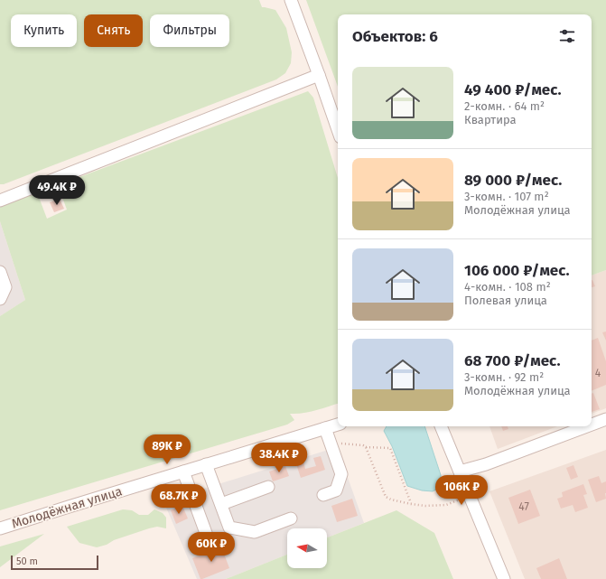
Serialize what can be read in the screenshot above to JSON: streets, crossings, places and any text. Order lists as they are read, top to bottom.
{
  "streets": {
    "street": ["Молодёжная улица"]
  },
  "house_numbers": ["4", "47"],
  "scale_bar": "50 m",
  "north": "left",
  "page": {
    "chip": ["Купить", "Снять", "Фильтры"],
    "heading": "Объектов: 6",
    "list": [
      {
        "name": "49 400 ₽/мес.",
        "note": "2-комн. · 64 m² · Квартира"
      },
      {
        "name": "89 000 ₽/мес.",
        "note": "3-комн. · 107 m² · Молодёжная улица"
      },
      {
        "name": "106 000 ₽/мес.",
        "note": "4-комн. · 108 m² · Полевая улица"
      },
      {
        "name": "68 700 ₽/мес.",
        "note": "3-комн. · 92 m² · Молодёжная улица"
      }
    ],
    "price": [
      "49.4K ₽",
      "89K ₽",
      "38.4K ₽",
      "106K ₽",
      "68.7K ₽",
      "60K ₽"
    ],
    "scale": "50 m"
  }
}
